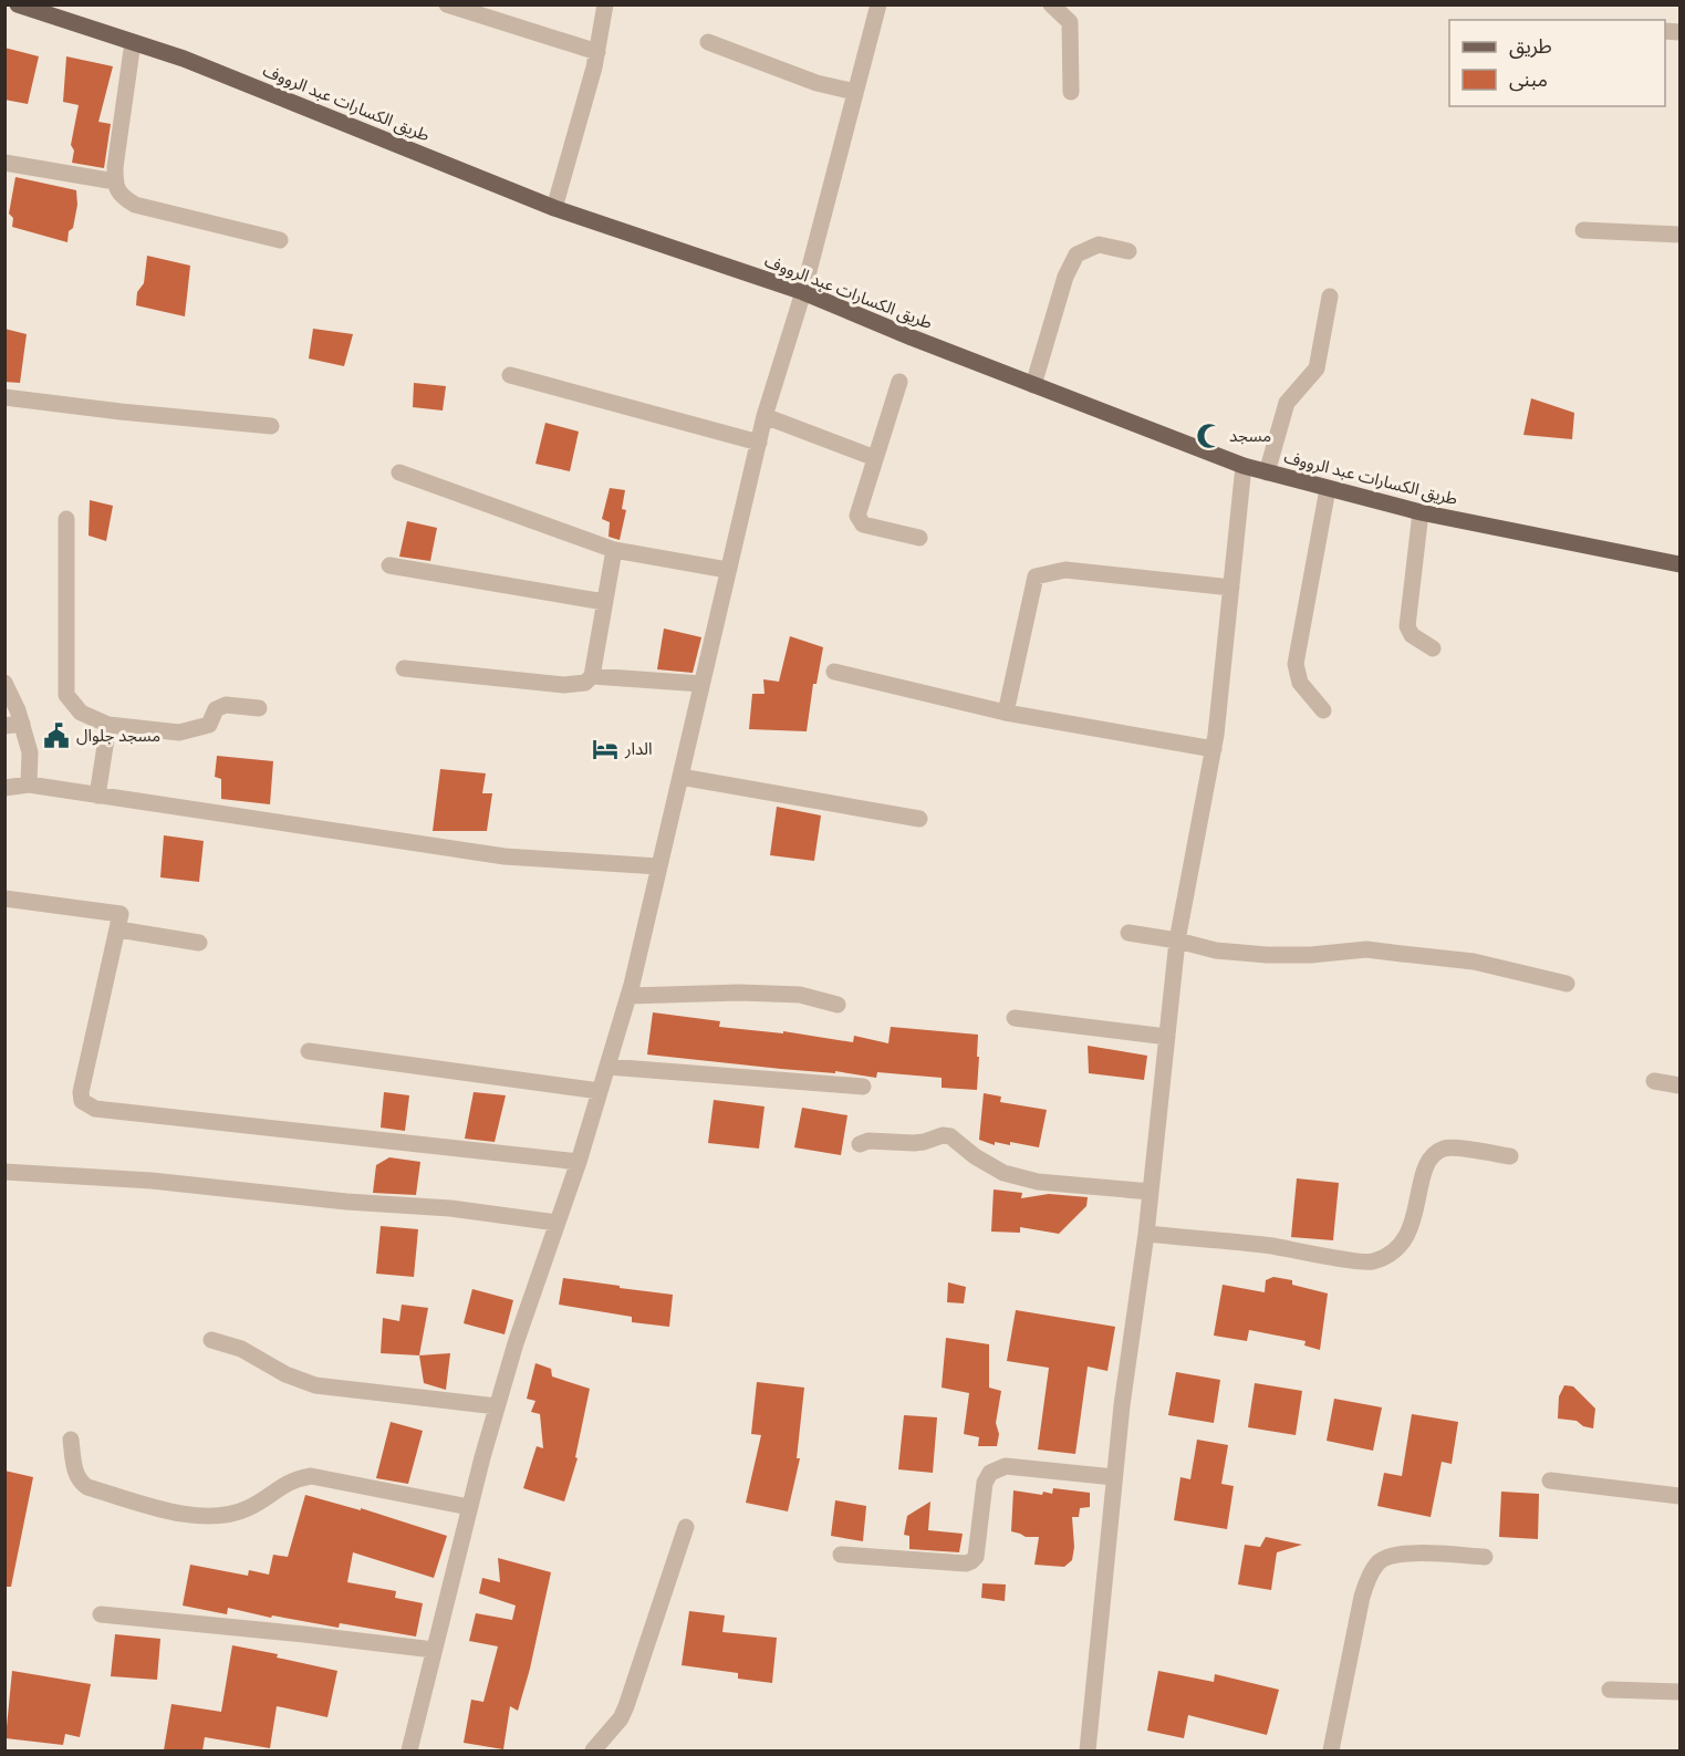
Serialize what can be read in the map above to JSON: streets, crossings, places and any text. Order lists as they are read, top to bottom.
{
  "streets": {
    "main road": ["طريق الكسارات عبد الرووف"]
  },
  "places": {
    "mosque": ["مسجد"],
    "public building": ["مسجد جلوال"],
    "hotel": ["الدار"]
  },
  "legend": ["طريق", "مبنى"]
}
